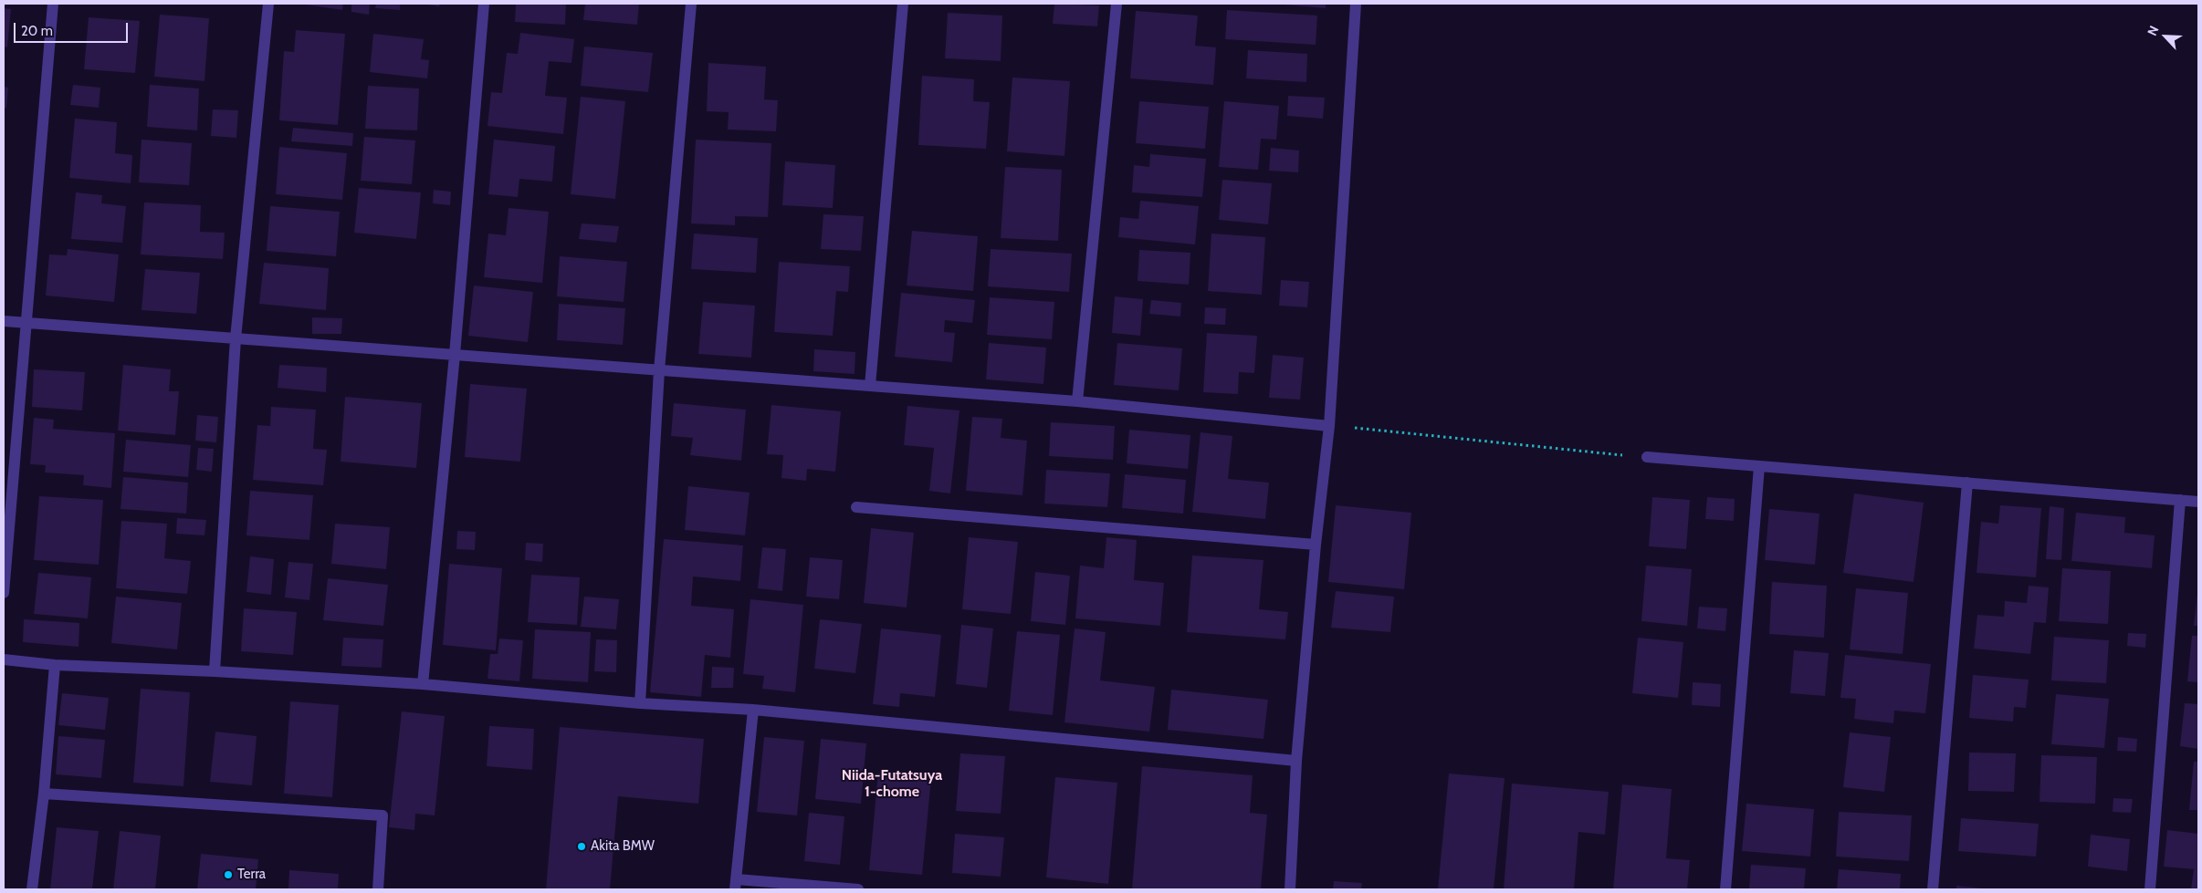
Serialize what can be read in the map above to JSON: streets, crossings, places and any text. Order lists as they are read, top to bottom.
{
  "districts": ["Niida-Futatsuya 1-chome"],
  "places": ["Akita BMW", "Terra"],
  "scale_bar": "20 m",
  "north": "top left"
}
